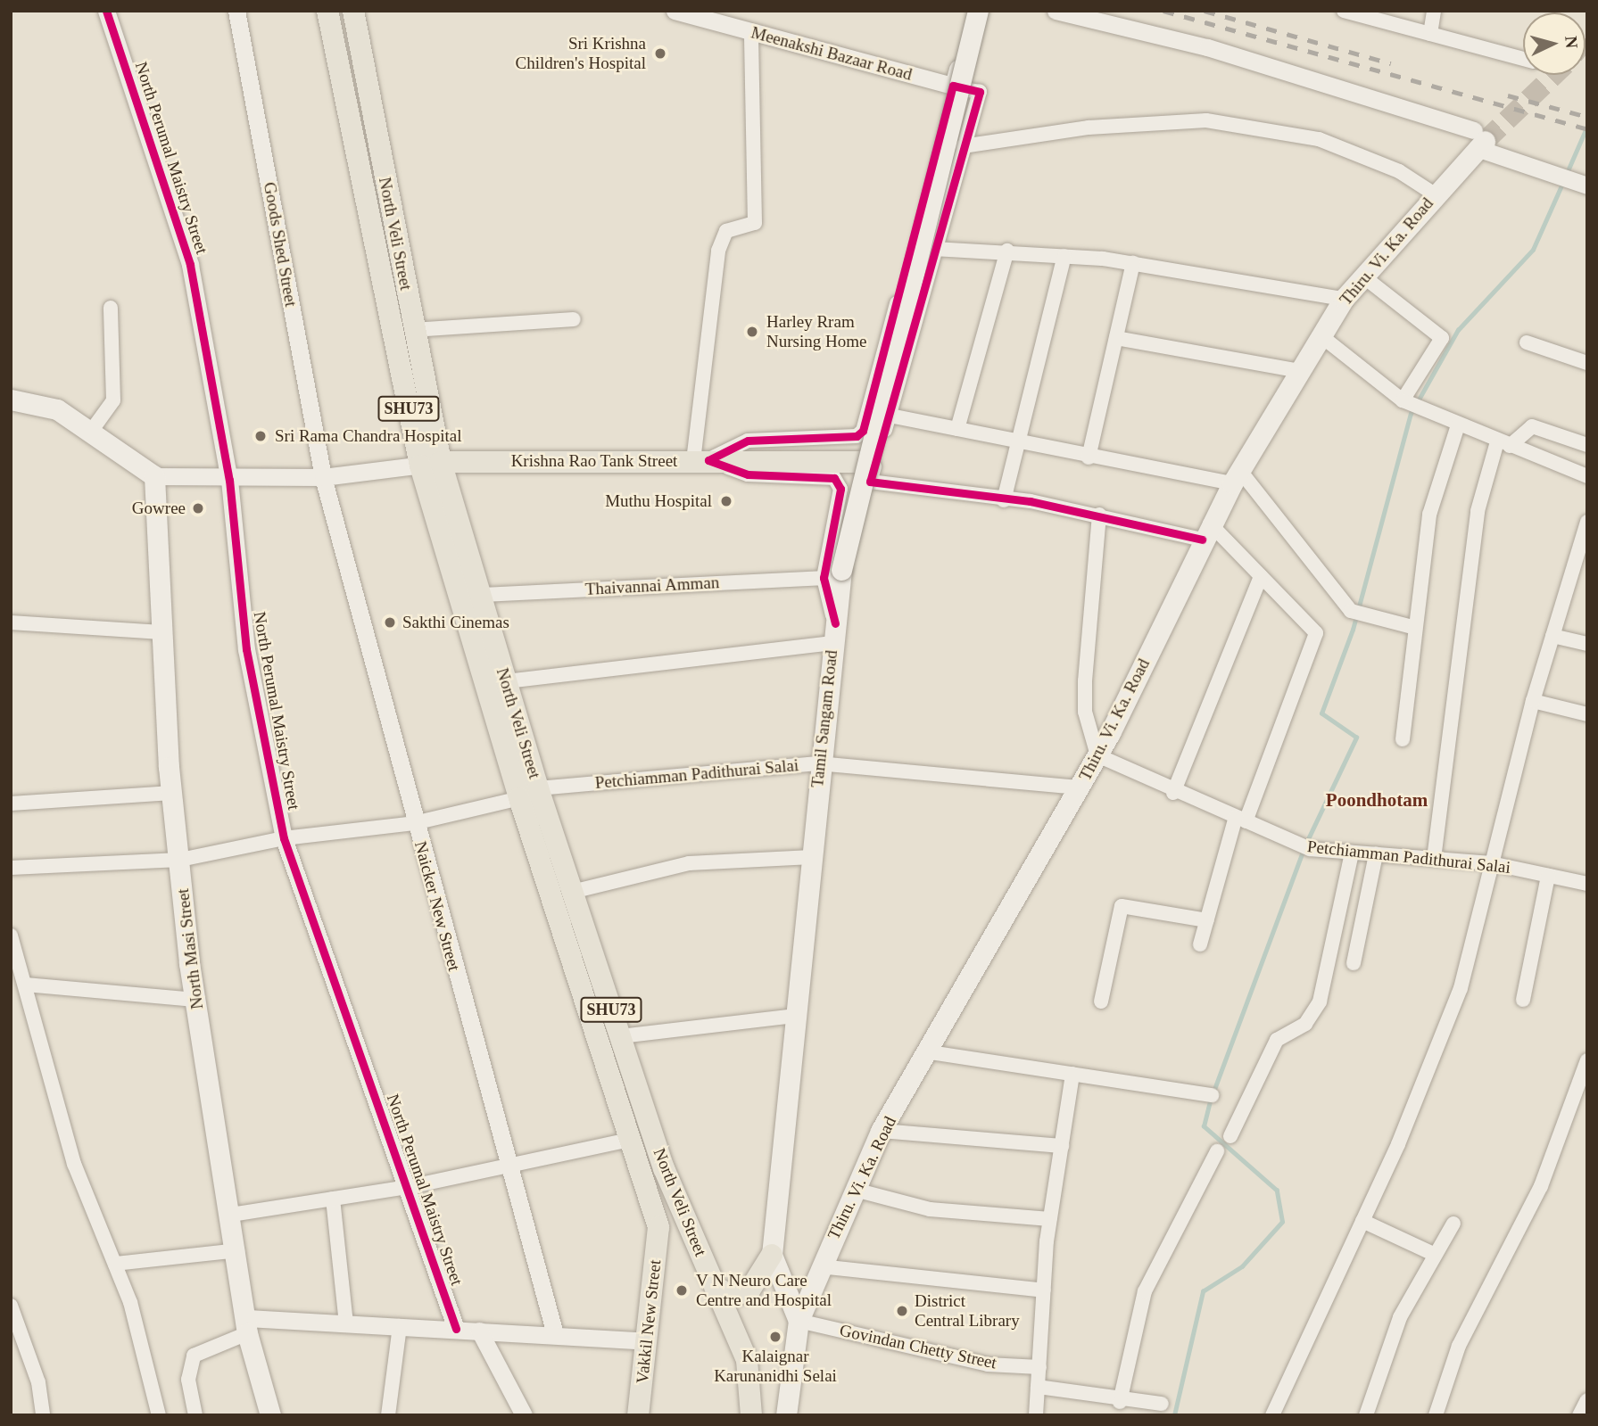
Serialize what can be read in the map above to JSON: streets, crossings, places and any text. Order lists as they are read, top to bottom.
{
  "streets": {
    "main road": [
      "North Veli Street",
      "Thiru. Vi. Ka. Road",
      "SHU73",
      "Krishna Rao Tank Street",
      "Tamil Sangam Road",
      "North Masi Street",
      "Vakkil New Street"
    ],
    "street": [
      "Meenakshi Bazaar Road",
      "North Perumal Maistry Street",
      "Goods Shed Street",
      "Thaivannai Amman",
      "Petchiamman Padithurai Salai",
      "Naicker New Street",
      "Govindan Chetty Street"
    ]
  },
  "crossings": [
    ["North Perumal Maistry Street", "Petchiamman Padithurai Salai"],
    ["North Veli Street", "Krishna Rao Tank Street"],
    ["North Veli Street", "Thaivannai Amman"],
    ["North Veli Street", "Petchiamman Padithurai Salai"],
    ["North Veli Street", "Vakkil New Street"],
    ["Goods Shed Street", "Naicker New Street"],
    ["Thiru. Vi. Ka. Road", "Petchiamman Padithurai Salai"],
    ["Thiru. Vi. Ka. Road", "Govindan Chetty Street"],
    ["Krishna Rao Tank Street", "Tamil Sangam Road"],
    ["Thaivannai Amman", "Tamil Sangam Road"],
    ["Tamil Sangam Road", "Petchiamman Padithurai Salai"],
    ["Petchiamman Padithurai Salai", "Naicker New Street"],
    ["Petchiamman Padithurai Salai", "North Masi Street"]
  ],
  "districts": ["Poondhotam"],
  "places": [
    "Sri Krishna Children's Hospital",
    "Harley Rram Nursing Home",
    "Sri Rama Chandra Hospital",
    "Muthu Hospital",
    "Gowree",
    "Sakthi Cinemas",
    "V N Neuro Care Centre and Hospital",
    "District Central Library",
    "Kalaignar Karunanidhi Selai"
  ],
  "north": "right"
}
